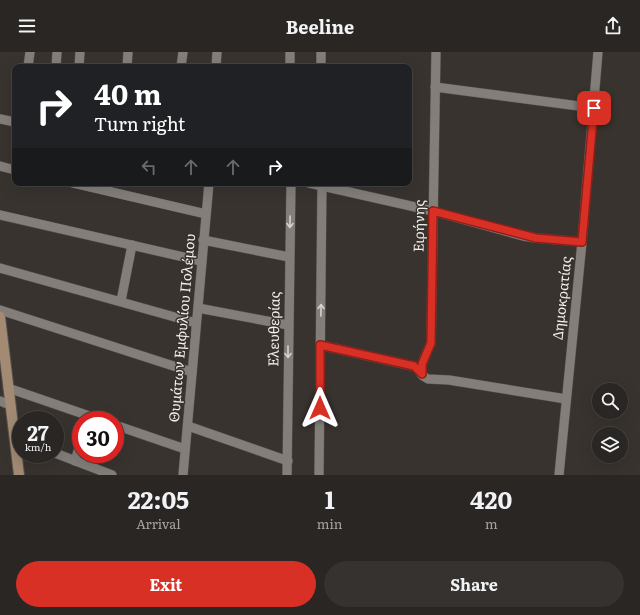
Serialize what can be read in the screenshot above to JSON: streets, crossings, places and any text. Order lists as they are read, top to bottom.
{
  "streets": {
    "street": [
      "Ειρήνης",
      "Δημοκρατίας",
      "Θυμάτων Εμφυλίου Πολέμου",
      "Ελευθερίας"
    ]
  },
  "page": {
    "header": "Beeline",
    "turn": ["40 m", "Turn right"],
    "speed": "27 km/h",
    "limit": "30",
    "eta": [
      "22:05",
      "Arrival",
      "1",
      "min",
      "420",
      "m"
    ],
    "buttons": ["Exit", "Share"]
  }
}
